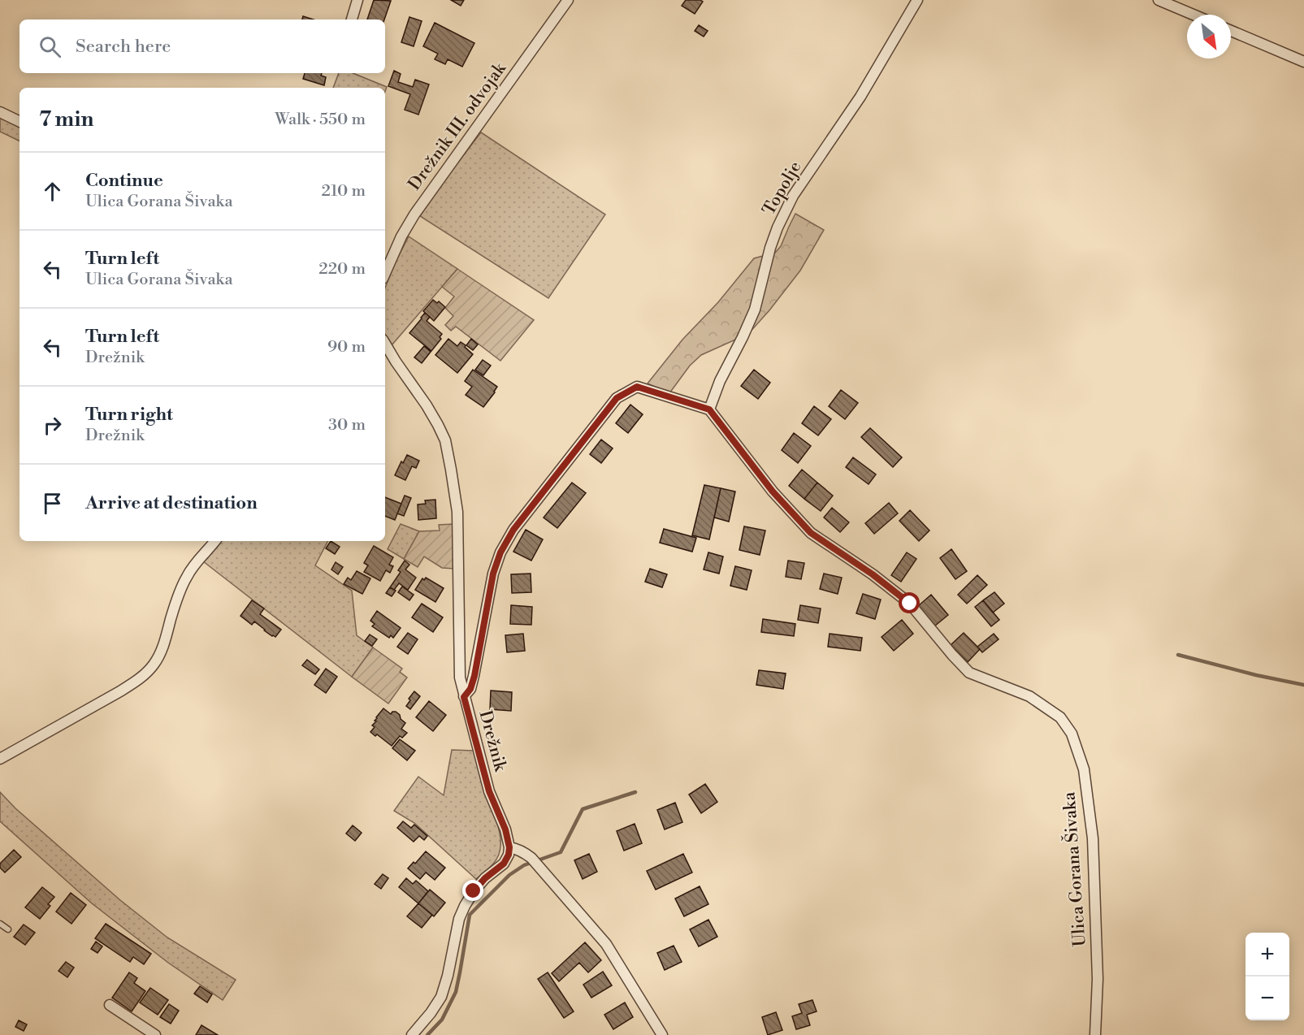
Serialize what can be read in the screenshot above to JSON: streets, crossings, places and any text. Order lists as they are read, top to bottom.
{
  "streets": {
    "street": [
      "Drežnik III. odvojak",
      "Topolje",
      "Drežnik",
      "Ulica Gorana Šivaka"
    ]
  },
  "crossings": [
    ["Topolje", "Ulica Gorana Šivaka"]
  ],
  "north": "bottom right",
  "page": {
    "search": "Search here",
    "heading": ["7 min", "Walk · 550 m"],
    "list": [
      ["Continue", "Ulica Gorana Šivaka", "210 m"],
      ["Turn left", "Ulica Gorana Šivaka", "220 m"],
      ["Turn left", "Drežnik", "90 m"],
      ["Turn right", "Drežnik", "30 m"],
      "Arrive at destination"
    ],
    "map_buttons": ["+", "−"]
  }
}
